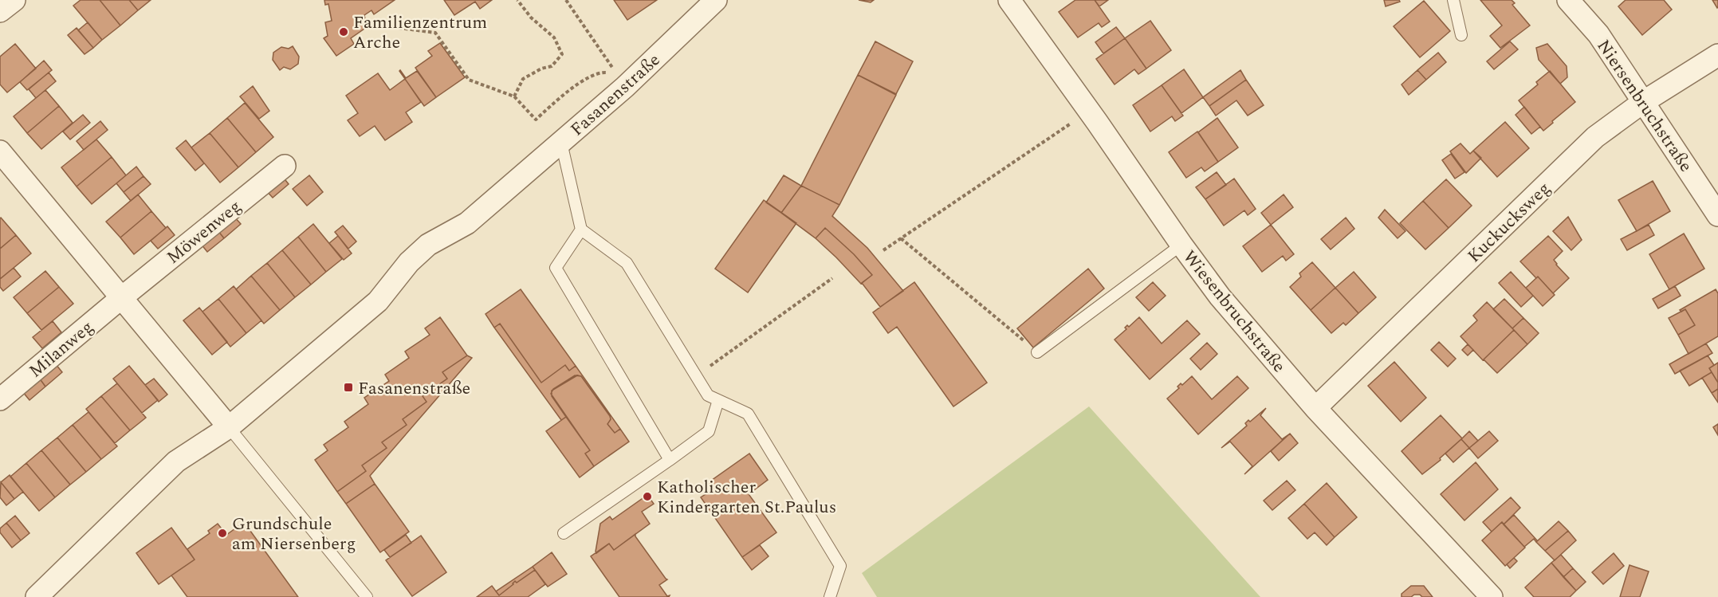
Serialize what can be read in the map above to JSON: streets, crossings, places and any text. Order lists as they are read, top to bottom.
{
  "streets": {
    "street": [
      "Fasanenstraße",
      "Niersenbruchstraße",
      "Kuckucksweg",
      "Möwenweg",
      "Wiesenbruchstraße",
      "Milanweg"
    ]
  },
  "crossings": [
    ["Niersenbruchstraße", "Kuckucksweg"],
    ["Kuckucksweg", "Wiesenbruchstraße"],
    ["Möwenweg", "Milanweg"]
  ],
  "places": {
    "other": ["Familienzentrum Arche", "Katholischer Kindergarten St.Paulus", "Grundschule am Niersenberg"],
    "transit": ["Fasanenstraße"]
  }
}
